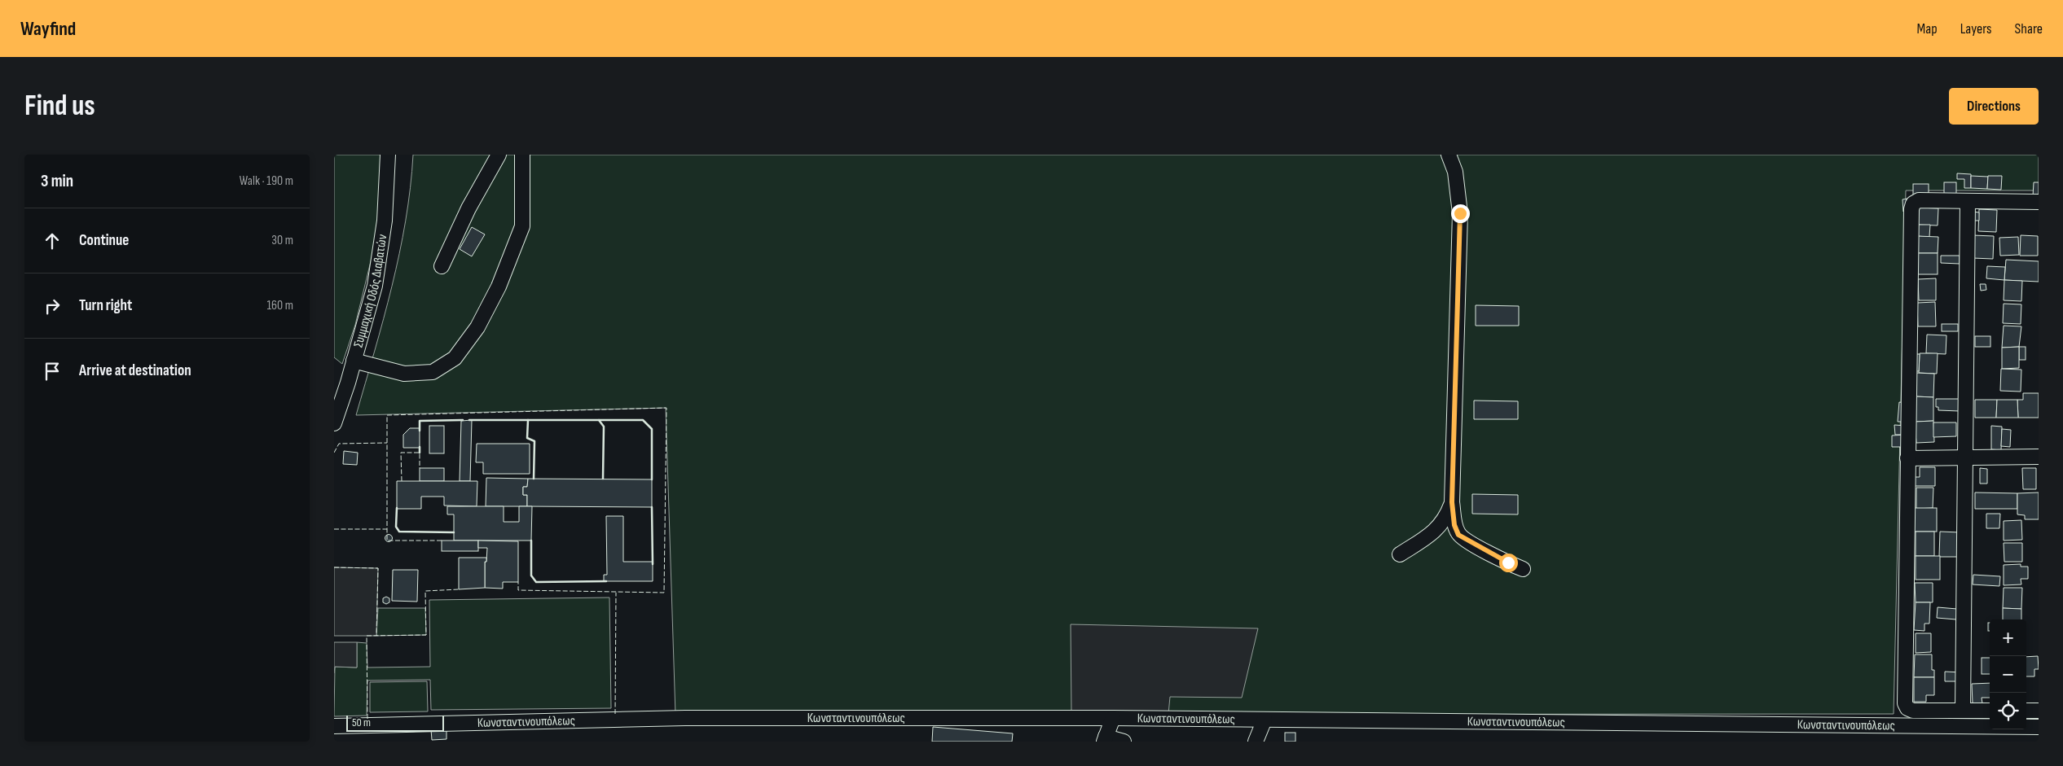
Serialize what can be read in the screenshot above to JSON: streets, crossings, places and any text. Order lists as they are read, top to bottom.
{
  "streets": {
    "street": ["Συμμαχική Οδός Διαβατών", "Κωνσταντινουπόλεως"]
  },
  "scale_bar": "50 m",
  "page": {
    "header": "Wayfind",
    "nav": ["Map", "Layers", "Share"],
    "buttons": "Directions",
    "title": "Find us",
    "heading": ["3 min", "Walk · 190 m"],
    "list": [
      ["Continue", "30 m"],
      ["Turn right", "160 m"],
      "Arrive at destination"
    ],
    "map_buttons": ["+", "−"],
    "scale": "50 m"
  }
}
